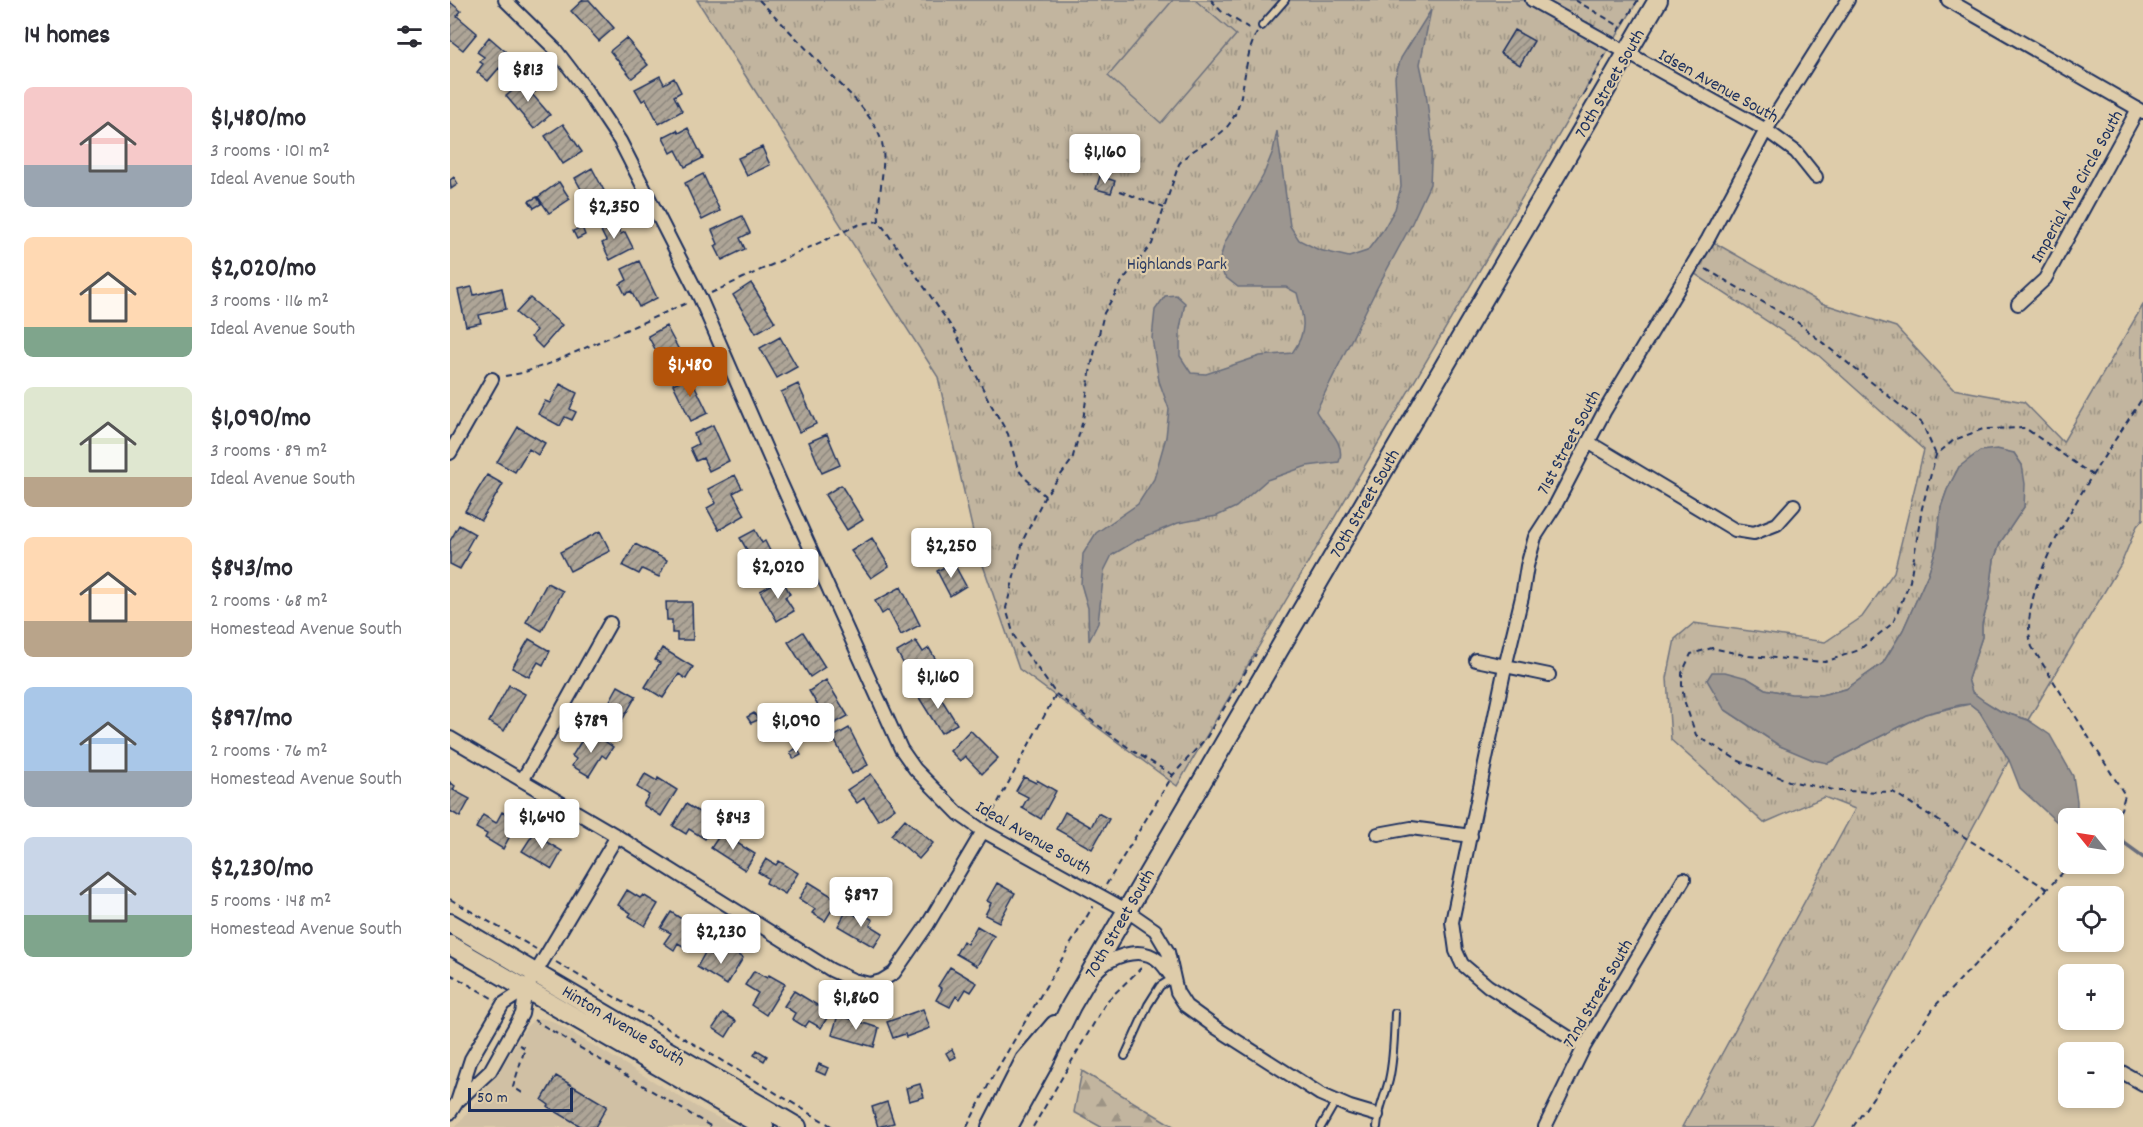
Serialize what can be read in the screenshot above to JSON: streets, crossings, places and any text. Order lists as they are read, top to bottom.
{
  "streets": {
    "main road": ["70th Street South", "Hinton Avenue South"],
    "street": [
      "Idsen Avenue South",
      "Imperial Ave Circle South",
      "71st Street South",
      "Ideal Avenue South",
      "72nd Street South"
    ]
  },
  "crossings": [
    ["70th Street South", "Idsen Avenue South"],
    ["70th Street South", "Ideal Avenue South"],
    ["Idsen Avenue South", "71st Street South"],
    ["71st Street South", "72nd Street South"]
  ],
  "parks": ["Highlands Park"],
  "scale_bar": "50 m",
  "north": "top left",
  "page": {
    "heading": "14 homes",
    "price": [
      "$813",
      "$1,160",
      "$2,350",
      "$1,480",
      "$2,250",
      "$2,020",
      "$1,160",
      "$789",
      "$1,090",
      "$1,640",
      "$843",
      "$897",
      "$2,230",
      "$1,860"
    ],
    "list": [
      {
        "name": "$1,480/mo",
        "note": "3 rooms · 101 m² · Ideal Avenue South"
      },
      {
        "name": "$2,020/mo",
        "note": "3 rooms · 116 m² · Ideal Avenue South"
      },
      {
        "name": "$1,090/mo",
        "note": "3 rooms · 89 m² · Ideal Avenue South"
      },
      {
        "name": "$843/mo",
        "note": "2 rooms · 68 m² · Homestead Avenue South"
      },
      {
        "name": "$897/mo",
        "note": "2 rooms · 76 m² · Homestead Avenue South"
      },
      {
        "name": "$2,230/mo",
        "note": "5 rooms · 148 m² · Homestead Avenue South"
      }
    ],
    "map_buttons": ["+", "−"],
    "scale": "50 m"
  }
}
